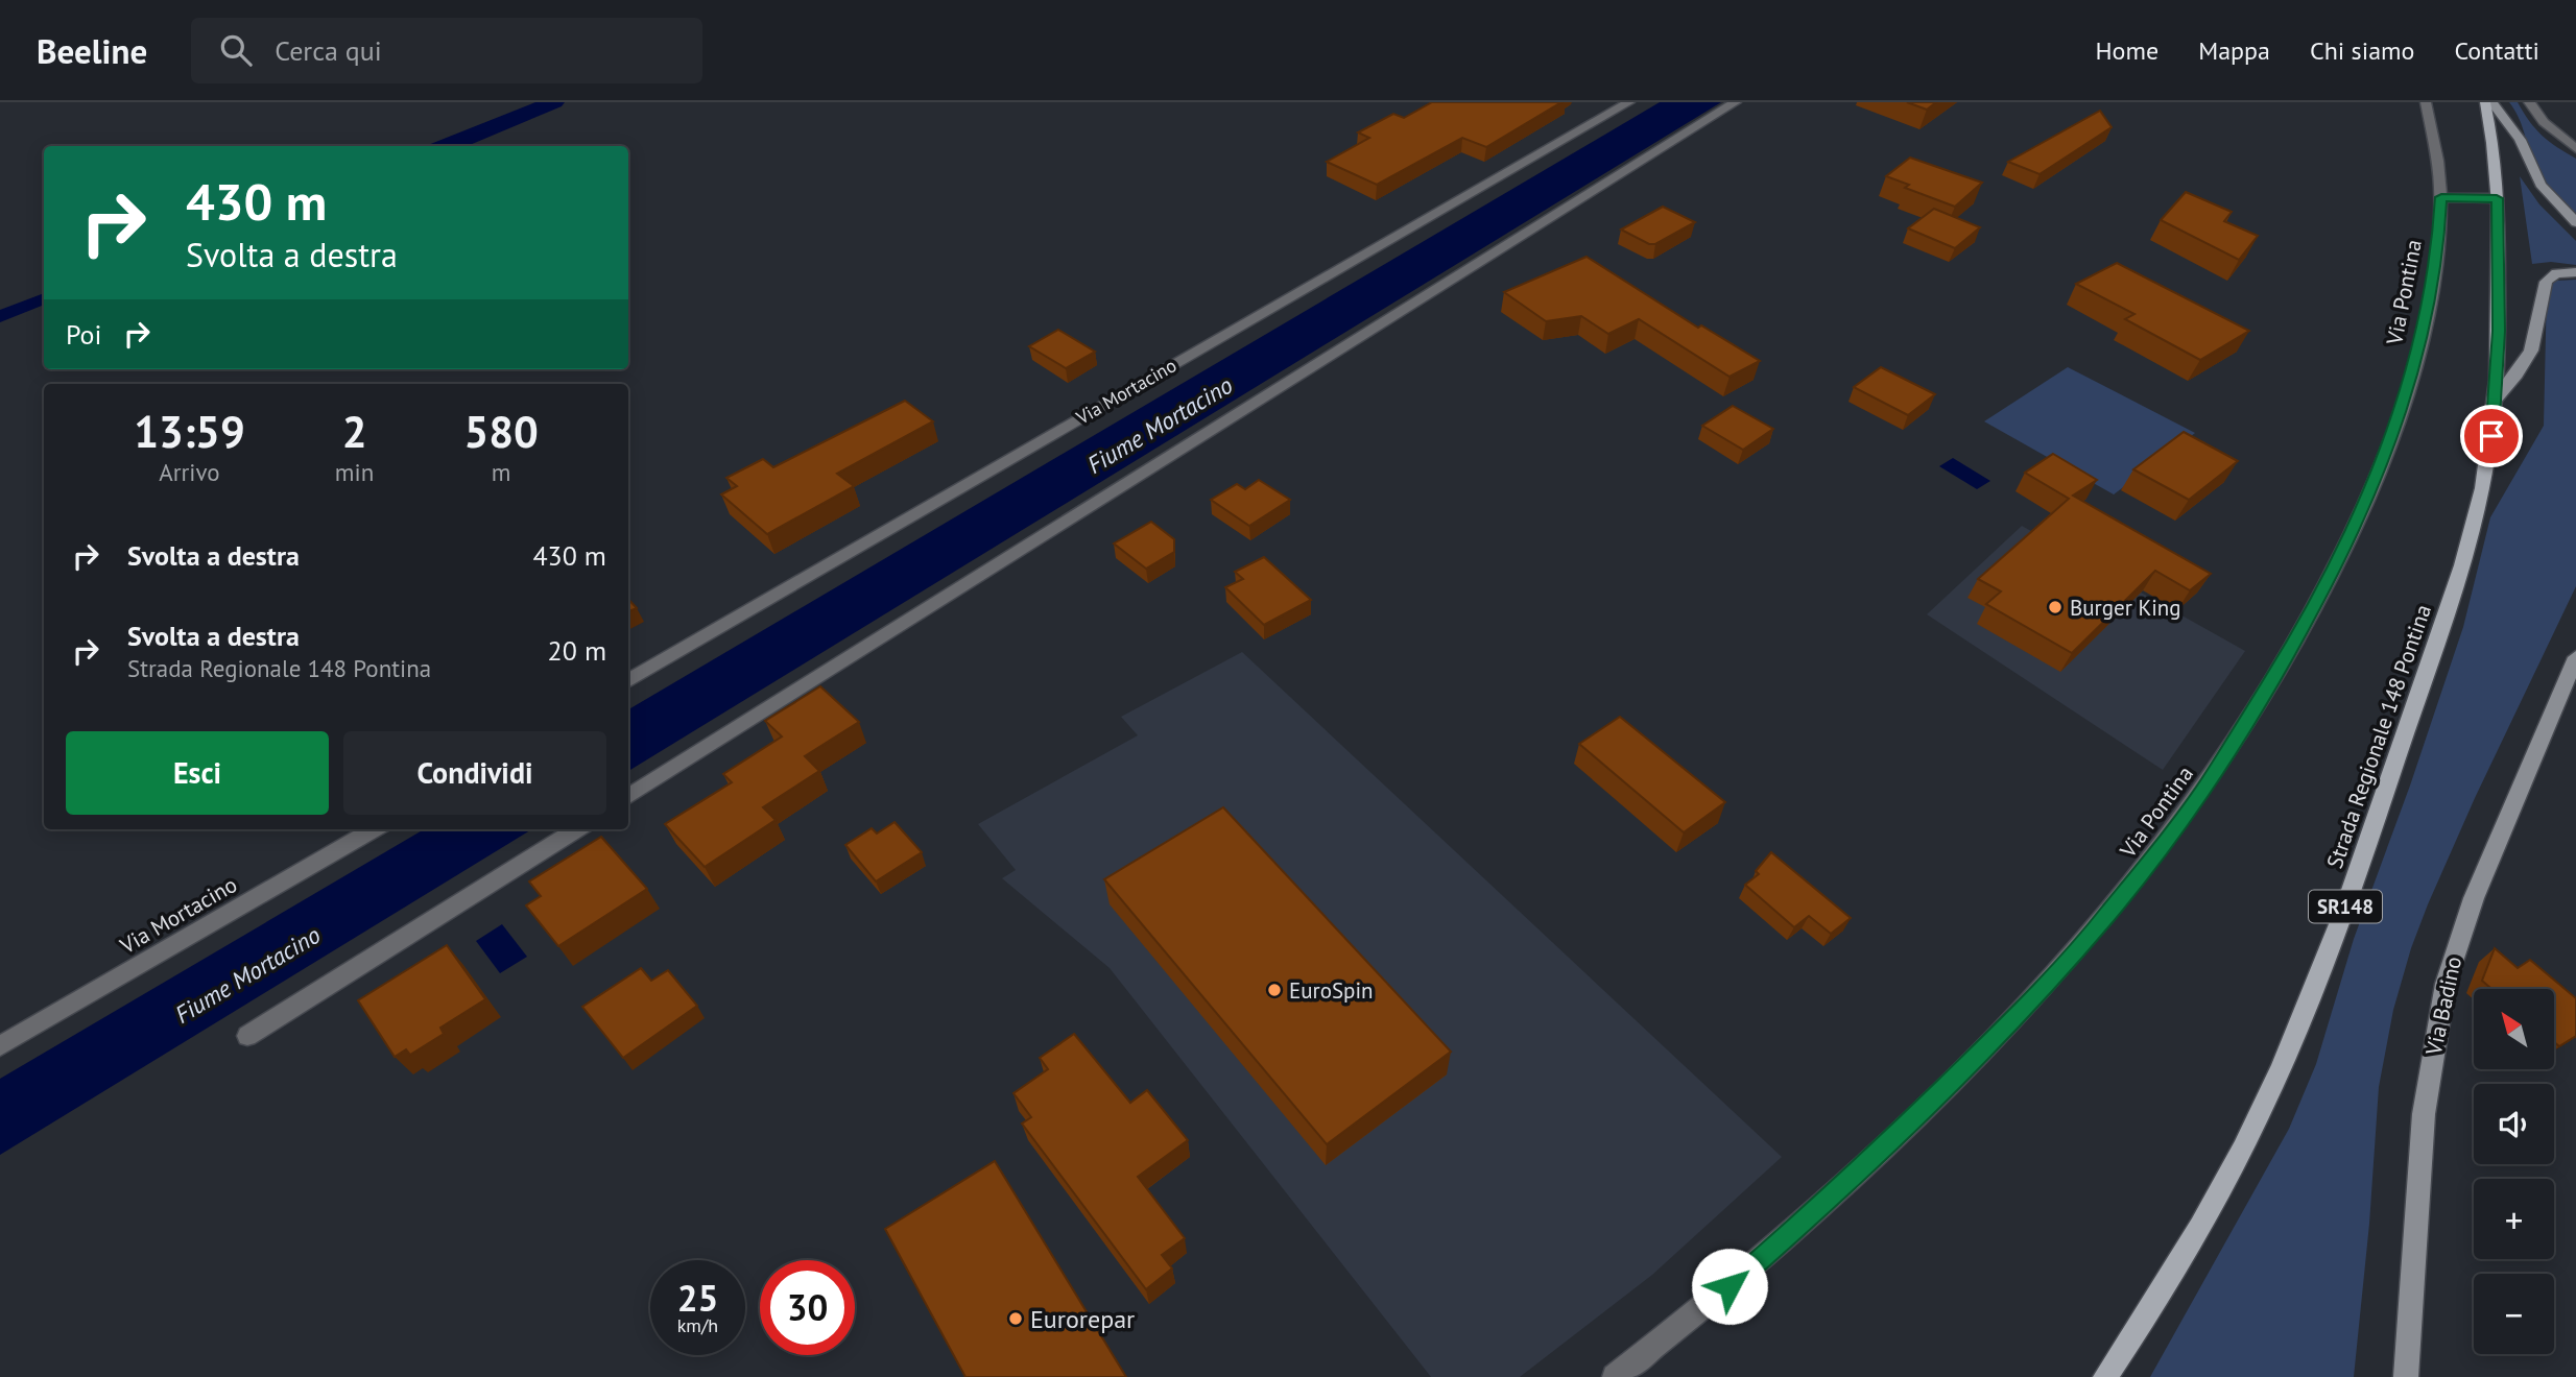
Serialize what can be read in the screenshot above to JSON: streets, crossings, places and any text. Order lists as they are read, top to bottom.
{
  "streets": {
    "main road": ["Strada Regionale 148 Pontina", "SR148"],
    "street": ["Via Pontina", "Via Mortacino", "Via Badino"]
  },
  "water": ["Fiume Mortacino"],
  "places": ["Burger King", "EuroSpin", "Eurorepar"],
  "north": "top left",
  "page": {
    "header": "Beeline",
    "search": "Cerca qui",
    "nav": [
      "Home",
      "Mappa",
      "Chi siamo",
      "Contatti"
    ],
    "turn": ["430 m", "Svolta a destra"],
    "then": "Poi",
    "eta": [
      "13:59",
      "Arrivo",
      "2",
      "min",
      "580",
      "m"
    ],
    "list": [
      {
        "name": "Svolta a destra",
        "value": "430 m"
      },
      {
        "name": "Svolta a destra",
        "note": "Strada Regionale 148 Pontina",
        "value": "20 m"
      }
    ],
    "buttons": ["Esci", "Condividi"],
    "map_buttons": ["+", "−"],
    "speed": "25 km/h",
    "limit": "30"
  }
}
